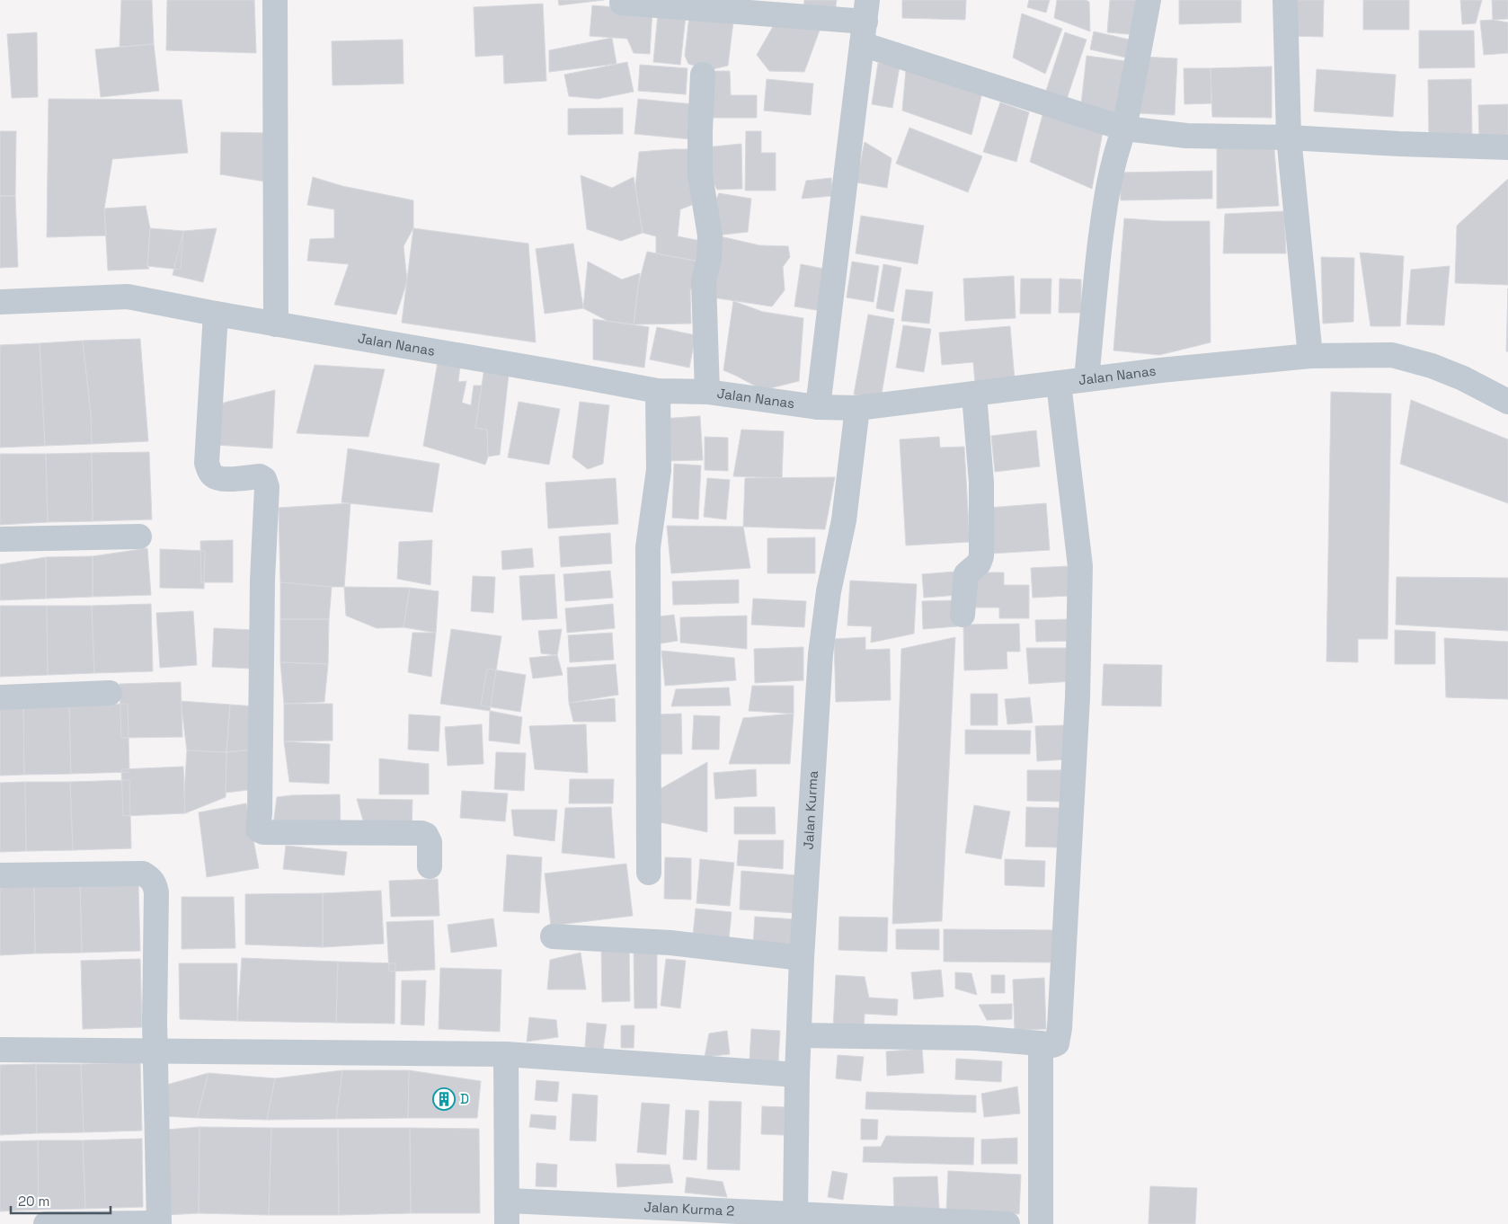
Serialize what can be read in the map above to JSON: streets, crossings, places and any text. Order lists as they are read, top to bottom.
{
  "streets": {
    "street": ["Jalan Nanas", "Jalan Kurma", "Jalan Kurma 2"]
  },
  "crossings": [
    ["Jalan Nanas", "Jalan Kurma"],
    ["Jalan Kurma", "Jalan Kurma 2"]
  ],
  "places": {
    "building": ["D"]
  },
  "scale_bar": "20 m"
}
